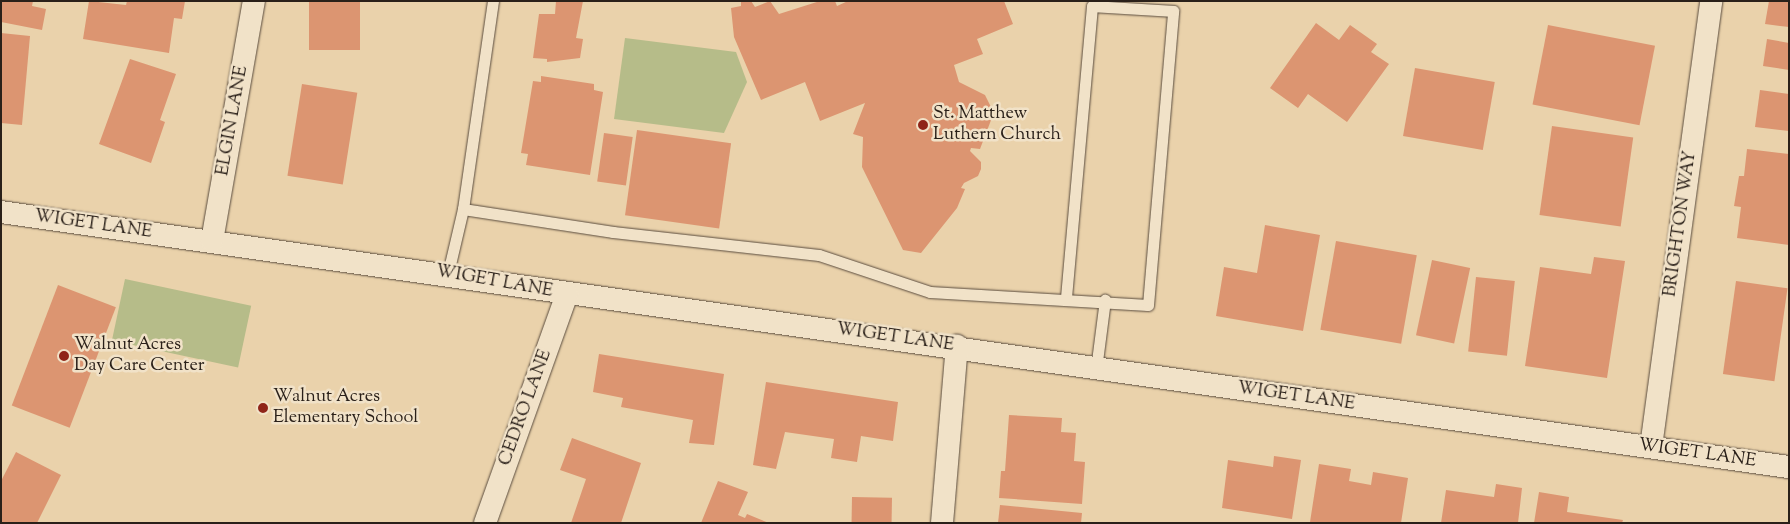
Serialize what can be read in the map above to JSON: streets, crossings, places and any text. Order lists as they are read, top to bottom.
{
  "streets": {
    "street": [
      "ELGIN LANE",
      "BRIGHTON WAY",
      "WIGET LANE",
      "CEDRO LANE"
    ]
  },
  "crossings": [
    ["ELGIN LANE", "WIGET LANE"],
    ["BRIGHTON WAY", "WIGET LANE"],
    ["WIGET LANE", "CEDRO LANE"]
  ],
  "places": ["St. Matthew Luthern Church", "Walnut Acres Day Care Center", "Walnut Acres Elementary School"]
}
